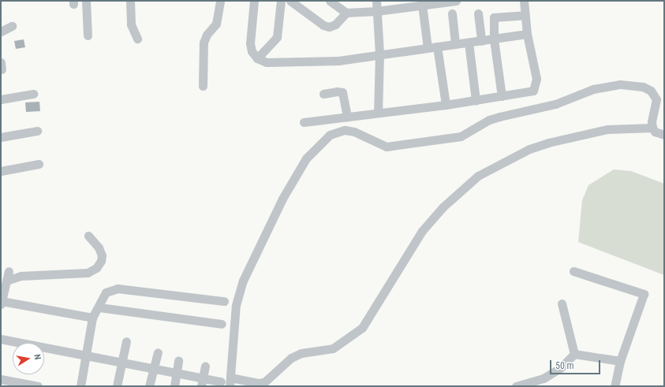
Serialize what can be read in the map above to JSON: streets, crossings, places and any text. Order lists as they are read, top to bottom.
{
  "scale_bar": "50 m",
  "north": "right"
}
